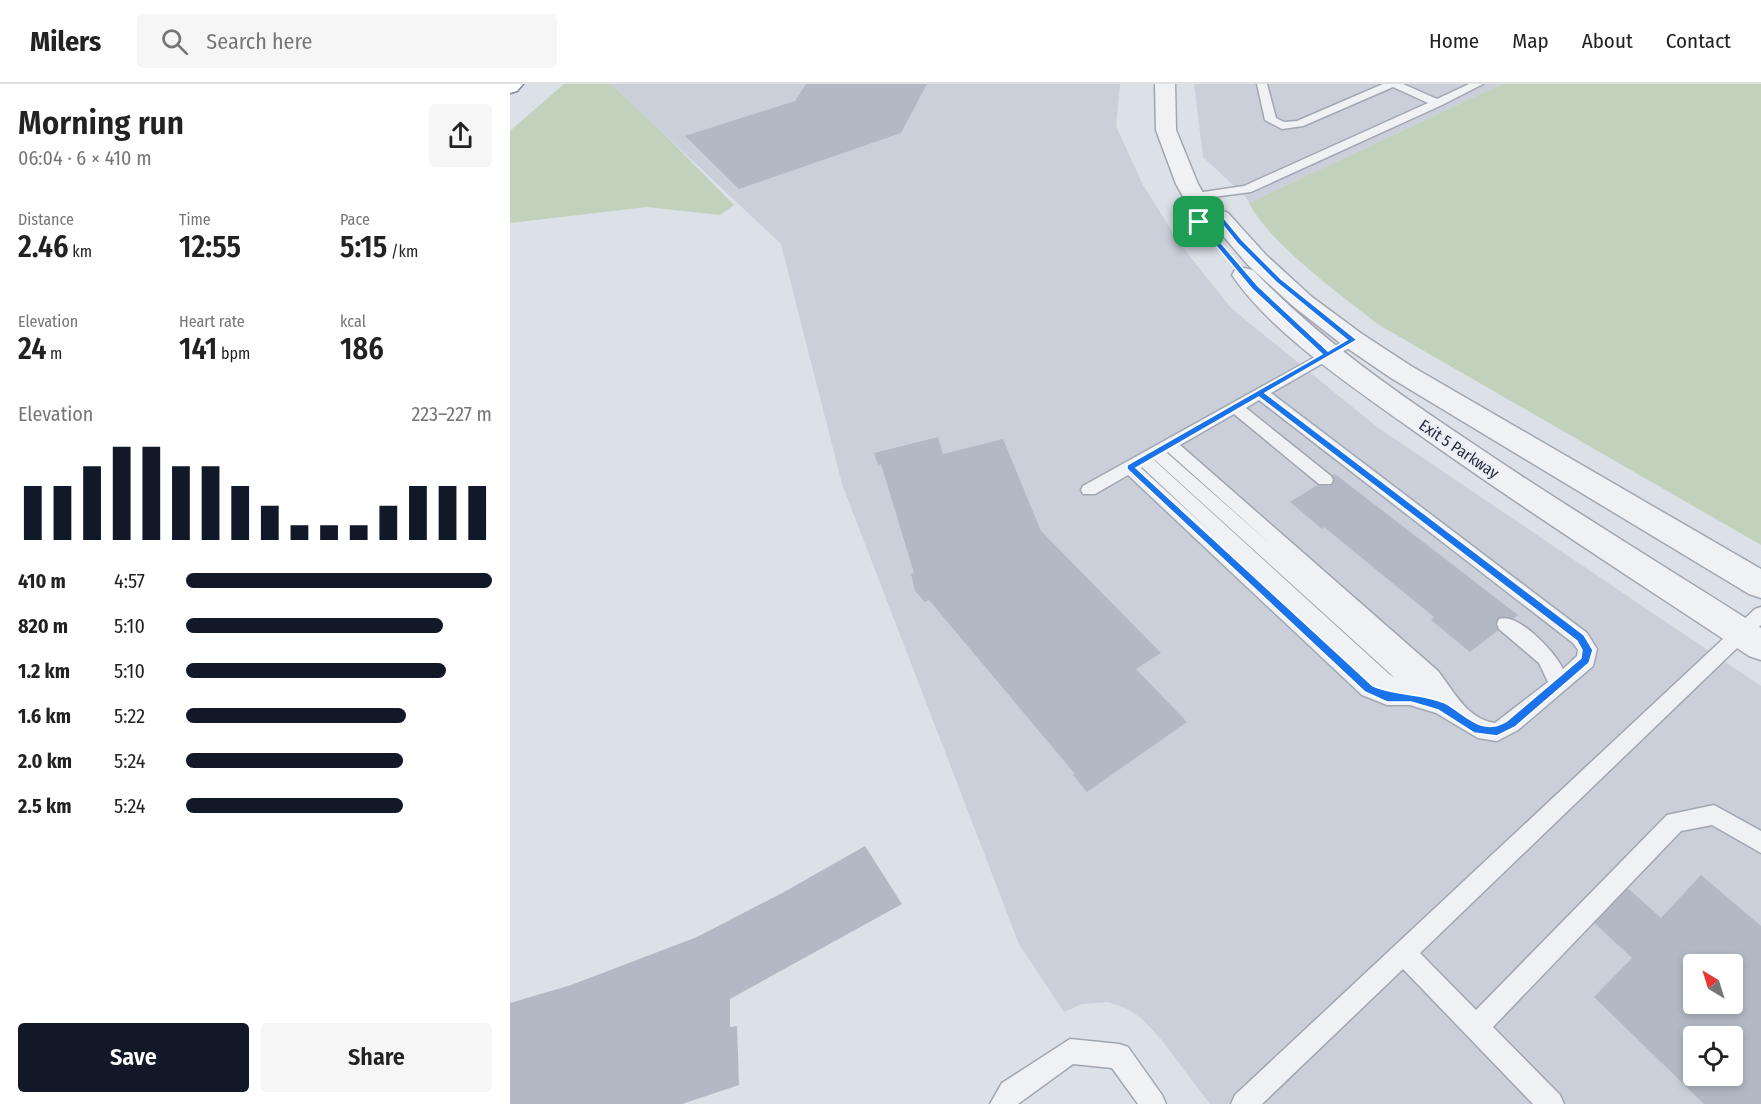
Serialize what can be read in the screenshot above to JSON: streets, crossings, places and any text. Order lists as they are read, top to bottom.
{
  "streets": {
    "street": ["Exit 5 Parkway"]
  },
  "north": "top left",
  "page": {
    "header": "Milers",
    "search": "Search here",
    "nav": [
      "Home",
      "Map",
      "About",
      "Contact"
    ],
    "heading": ["Morning run", "06:04 · 6 × 410 m"],
    "stats": [
      ["Distance", "2.46 km"],
      ["Time", "12:55"],
      ["Pace", "5:15 /km"],
      ["Elevation", "24 m"],
      ["Heart rate", "141 bpm"],
      ["kcal", "186"]
    ],
    "chart": ["Elevation", "223–227 m"],
    "list": [
      {
        "name": "410 m",
        "note": "4:57"
      },
      {
        "name": "820 m",
        "note": "5:10"
      },
      {
        "name": "1.2 km",
        "note": "5:10"
      },
      {
        "name": "1.6 km",
        "note": "5:22"
      },
      {
        "name": "2.0 km",
        "note": "5:24"
      },
      {
        "name": "2.5 km",
        "note": "5:24"
      }
    ],
    "buttons": ["Save", "Share"]
  }
}
